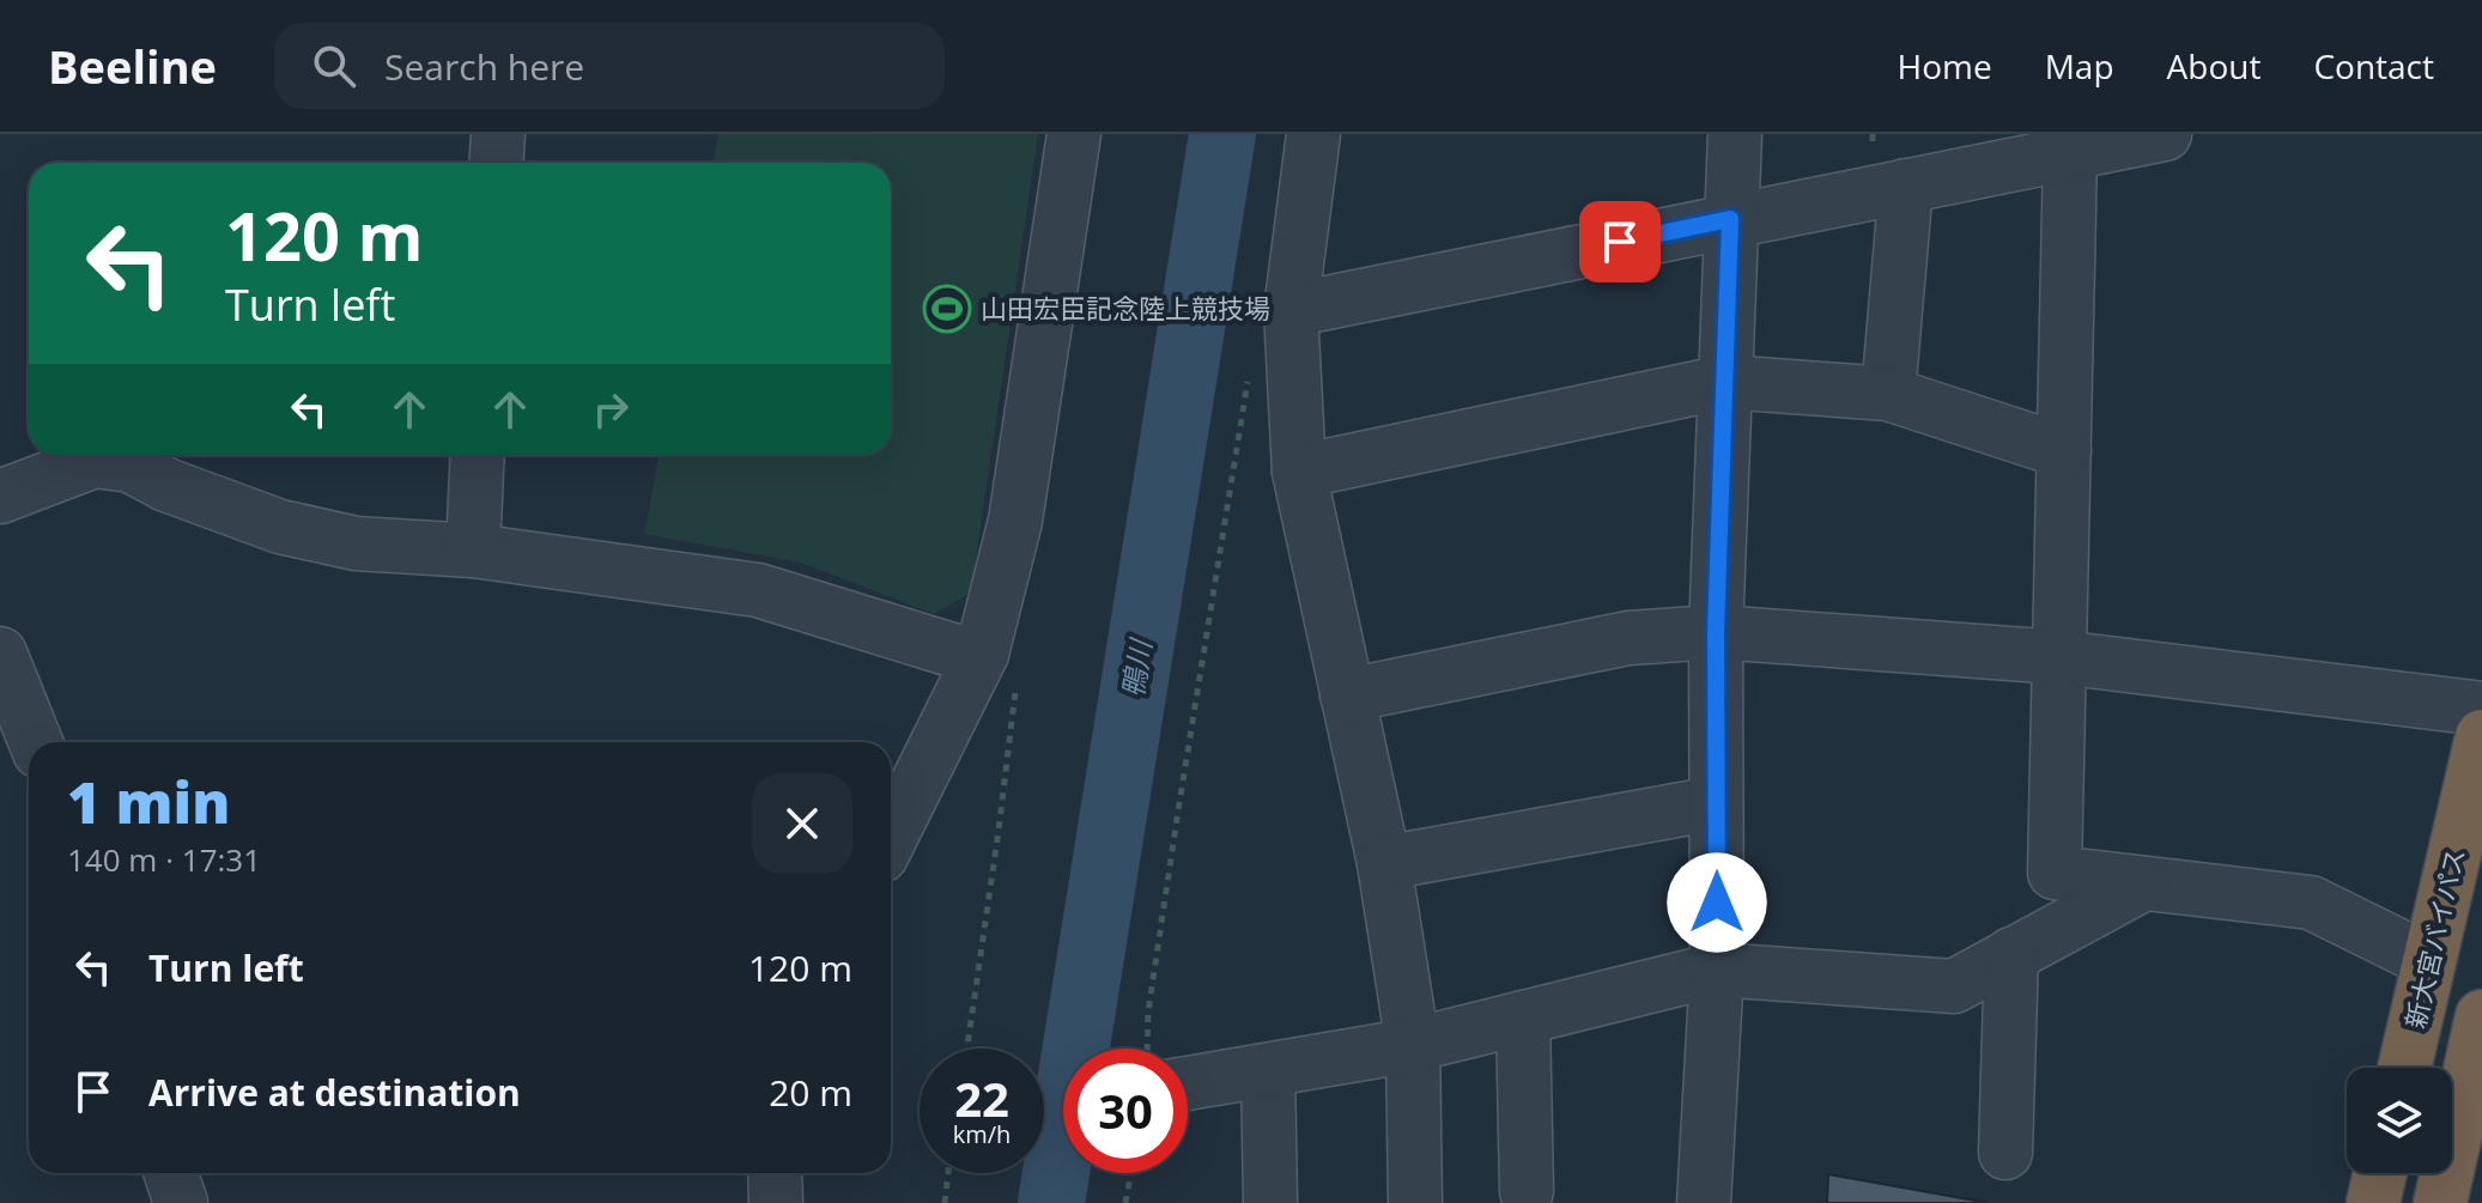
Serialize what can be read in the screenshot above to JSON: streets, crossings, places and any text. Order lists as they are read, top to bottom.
{
  "streets": {
    "highway": ["新大宮バイパス"]
  },
  "water": ["鴨川"],
  "places": {
    "sports": ["山田宏臣記念陸上競技場"]
  },
  "page": {
    "header": "Beeline",
    "search": "Search here",
    "nav": [
      "Home",
      "Map",
      "About",
      "Contact"
    ],
    "turn": ["120 m", "Turn left"],
    "heading": ["1 min", "140 m · 17:31"],
    "list": [
      {
        "name": "Turn left",
        "value": "120 m"
      },
      {
        "name": "Arrive at destination",
        "value": "20 m"
      }
    ],
    "speed": "22 km/h",
    "limit": "30"
  }
}
